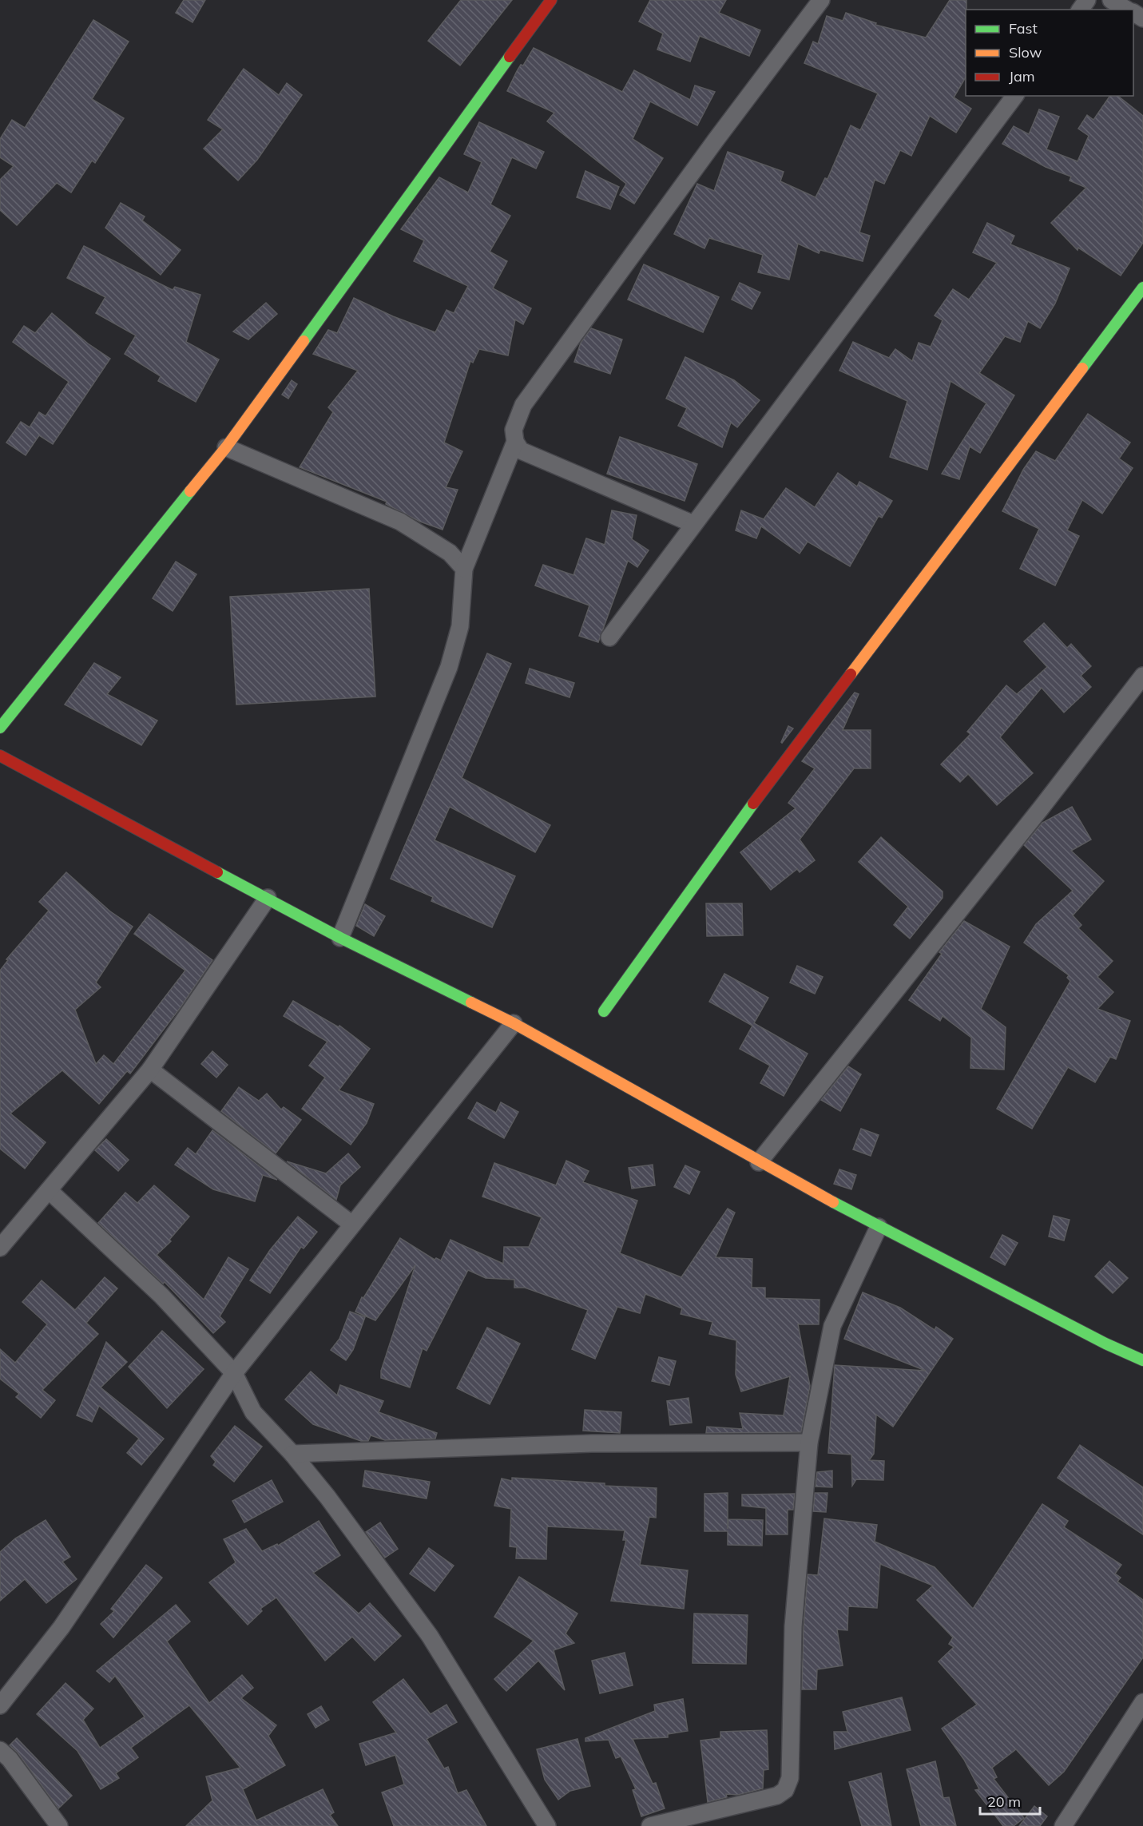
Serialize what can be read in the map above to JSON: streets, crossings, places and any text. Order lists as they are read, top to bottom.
{
  "legend": ["Fast", "Slow", "Jam"],
  "scale_bar": "20 m"
}
